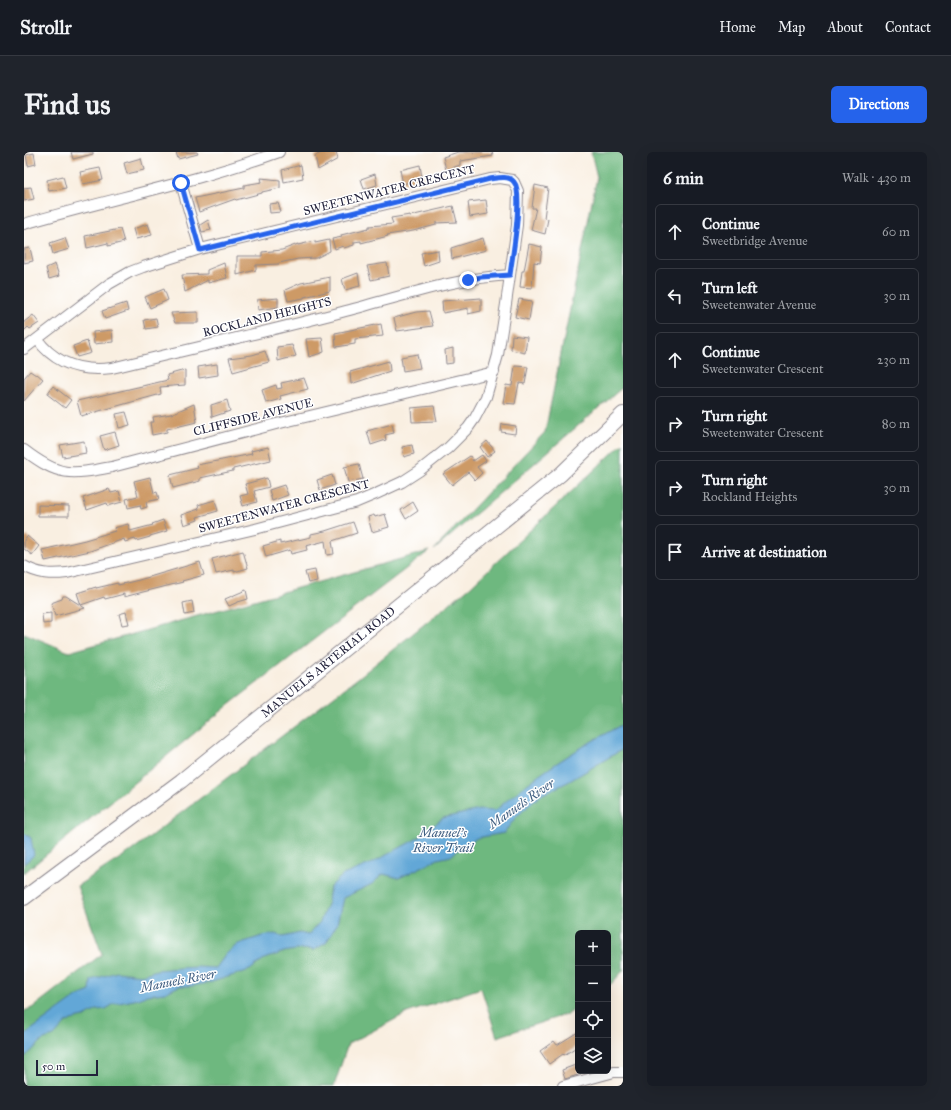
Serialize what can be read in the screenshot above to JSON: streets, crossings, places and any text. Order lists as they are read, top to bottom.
{
  "streets": {
    "main road": ["MANUELS ARTERIAL ROAD"],
    "street": ["SWEETENWATER CRESCENT", "ROCKLAND HEIGHTS", "CLIFFSIDE AVENUE"]
  },
  "crossings": [
    ["SWEETENWATER CRESCENT", "ROCKLAND HEIGHTS"],
    ["SWEETENWATER CRESCENT", "CLIFFSIDE AVENUE"]
  ],
  "water": ["Manuels River", "Manuel's River Trail"],
  "scale_bar": "50 m",
  "page": {
    "header": "Strollr",
    "nav": [
      "Home",
      "Map",
      "About",
      "Contact"
    ],
    "buttons": "Directions",
    "title": "Find us",
    "heading": ["6 min", "Walk · 430 m"],
    "list": [
      ["Continue", "Sweetbridge Avenue", "60 m"],
      ["Turn left", "Sweetenwater Avenue", "30 m"],
      ["Continue", "Sweetenwater Crescent", "230 m"],
      ["Turn right", "Sweetenwater Crescent", "80 m"],
      ["Turn right", "Rockland Heights", "30 m"],
      "Arrive at destination"
    ],
    "map_buttons": ["+", "−"],
    "scale": "50 m"
  }
}
